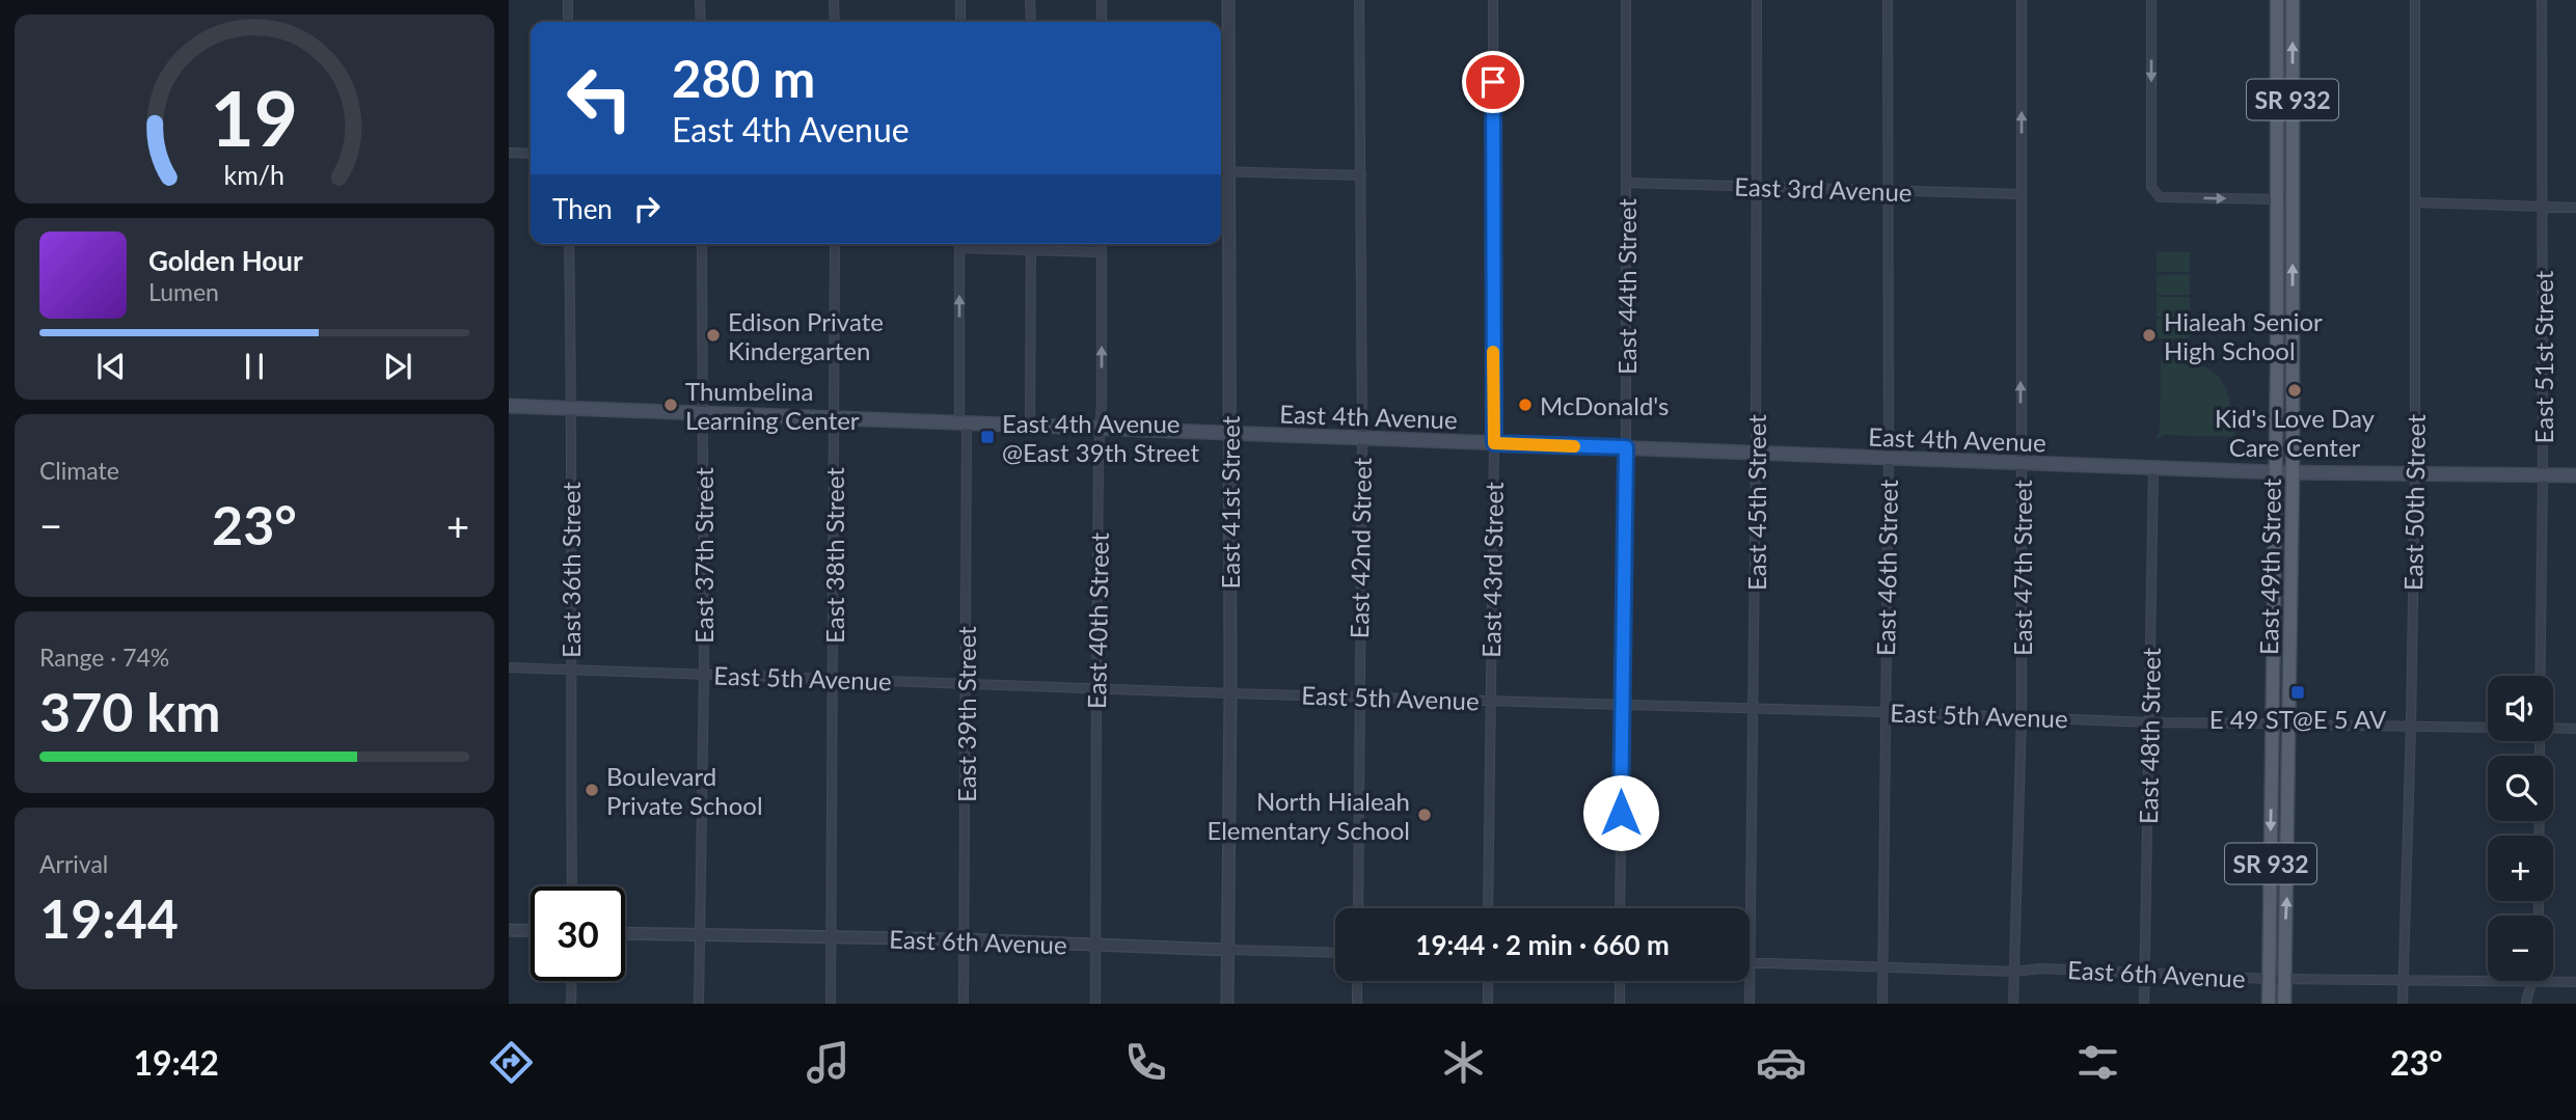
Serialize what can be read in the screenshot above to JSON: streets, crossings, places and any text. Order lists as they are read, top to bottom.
{
  "streets": {
    "main road": ["SR 932", "East 4th Avenue", "East 49th Street"],
    "street": [
      "East 3rd Avenue",
      "East 44th Street",
      "East 51st Street",
      "East 41st Street",
      "East 45th Street",
      "East 50th Street",
      "East 42nd Street",
      "East 37th Street",
      "East 38th Street",
      "East 46th Street",
      "East 47th Street",
      "East 36th Street",
      "East 43rd Street",
      "East 40th Street",
      "East 5th Avenue",
      "East 39th Street",
      "East 48th Street",
      "East 6th Avenue"
    ]
  },
  "crossings": [
    ["East 3rd Avenue", "East 44th Street"],
    ["East 3rd Avenue", "East 45th Street"],
    ["East 3rd Avenue", "East 46th Street"],
    ["East 3rd Avenue", "East 47th Street"],
    ["East 44th Street", "East 4th Avenue"],
    ["East 44th Street", "East 5th Avenue"],
    ["East 51st Street", "East 4th Avenue"],
    ["East 4th Avenue", "East 41st Street"],
    ["East 4th Avenue", "East 45th Street"],
    ["East 4th Avenue", "East 50th Street"],
    ["East 4th Avenue", "East 42nd Street"],
    ["East 4th Avenue", "East 37th Street"],
    ["East 4th Avenue", "East 38th Street"],
    ["East 4th Avenue", "East 49th Street"],
    ["East 4th Avenue", "East 46th Street"],
    ["East 4th Avenue", "East 47th Street"],
    ["East 4th Avenue", "East 36th Street"],
    ["East 4th Avenue", "East 43rd Street"],
    ["East 4th Avenue", "East 40th Street"],
    ["East 4th Avenue", "East 39th Street"],
    ["East 4th Avenue", "East 48th Street"],
    ["East 41st Street", "East 5th Avenue"],
    ["East 41st Street", "East 6th Avenue"],
    ["East 45th Street", "East 5th Avenue"],
    ["East 45th Street", "East 6th Avenue"],
    ["East 50th Street", "East 6th Avenue"],
    ["East 42nd Street", "East 5th Avenue"],
    ["East 37th Street", "East 5th Avenue"],
    ["East 37th Street", "East 6th Avenue"],
    ["East 38th Street", "East 5th Avenue"],
    ["East 38th Street", "East 6th Avenue"],
    ["East 49th Street", "East 5th Avenue"],
    ["East 49th Street", "East 6th Avenue"],
    ["East 46th Street", "East 5th Avenue"],
    ["East 46th Street", "East 6th Avenue"],
    ["East 47th Street", "East 5th Avenue"],
    ["East 47th Street", "East 6th Avenue"],
    ["East 36th Street", "East 5th Avenue"],
    ["East 43rd Street", "East 5th Avenue"],
    ["East 40th Street", "East 5th Avenue"],
    ["East 40th Street", "East 6th Avenue"],
    ["East 5th Avenue", "East 39th Street"],
    ["East 5th Avenue", "East 48th Street"],
    ["East 39th Street", "East 6th Avenue"],
    ["East 48th Street", "East 6th Avenue"]
  ],
  "one_way": ["East 47th Street"],
  "places": {
    "other": [
      "Edison Private Kindergarten",
      "Hialeah Senior High School",
      "Kid's Love Day Care Center",
      "Thumbelina Learning Center",
      "McDonald's",
      "Boulevard Private School",
      "North Hialeah Elementary School"
    ],
    "transit": ["East 4th Avenue @East 39th Street", "E 49 ST@E 5 AV"]
  },
  "page": {
    "turn": ["280 m", "East 4th Avenue"],
    "then": "Then",
    "song": ["Golden Hour", "Lumen"],
    "tile": [
      "Climate",
      ["Range · 74%", "370 km"],
      ["Arrival", "19:44"]
    ],
    "heat": ["−", "23°", "+"],
    "map_buttons": ["+", "−"],
    "limit": "30",
    "trip": "19:44 · 2 min · 660 m",
    "tabs": ["19:42", "23°"],
    "gauge": ["19", "km/h"]
  }
}
